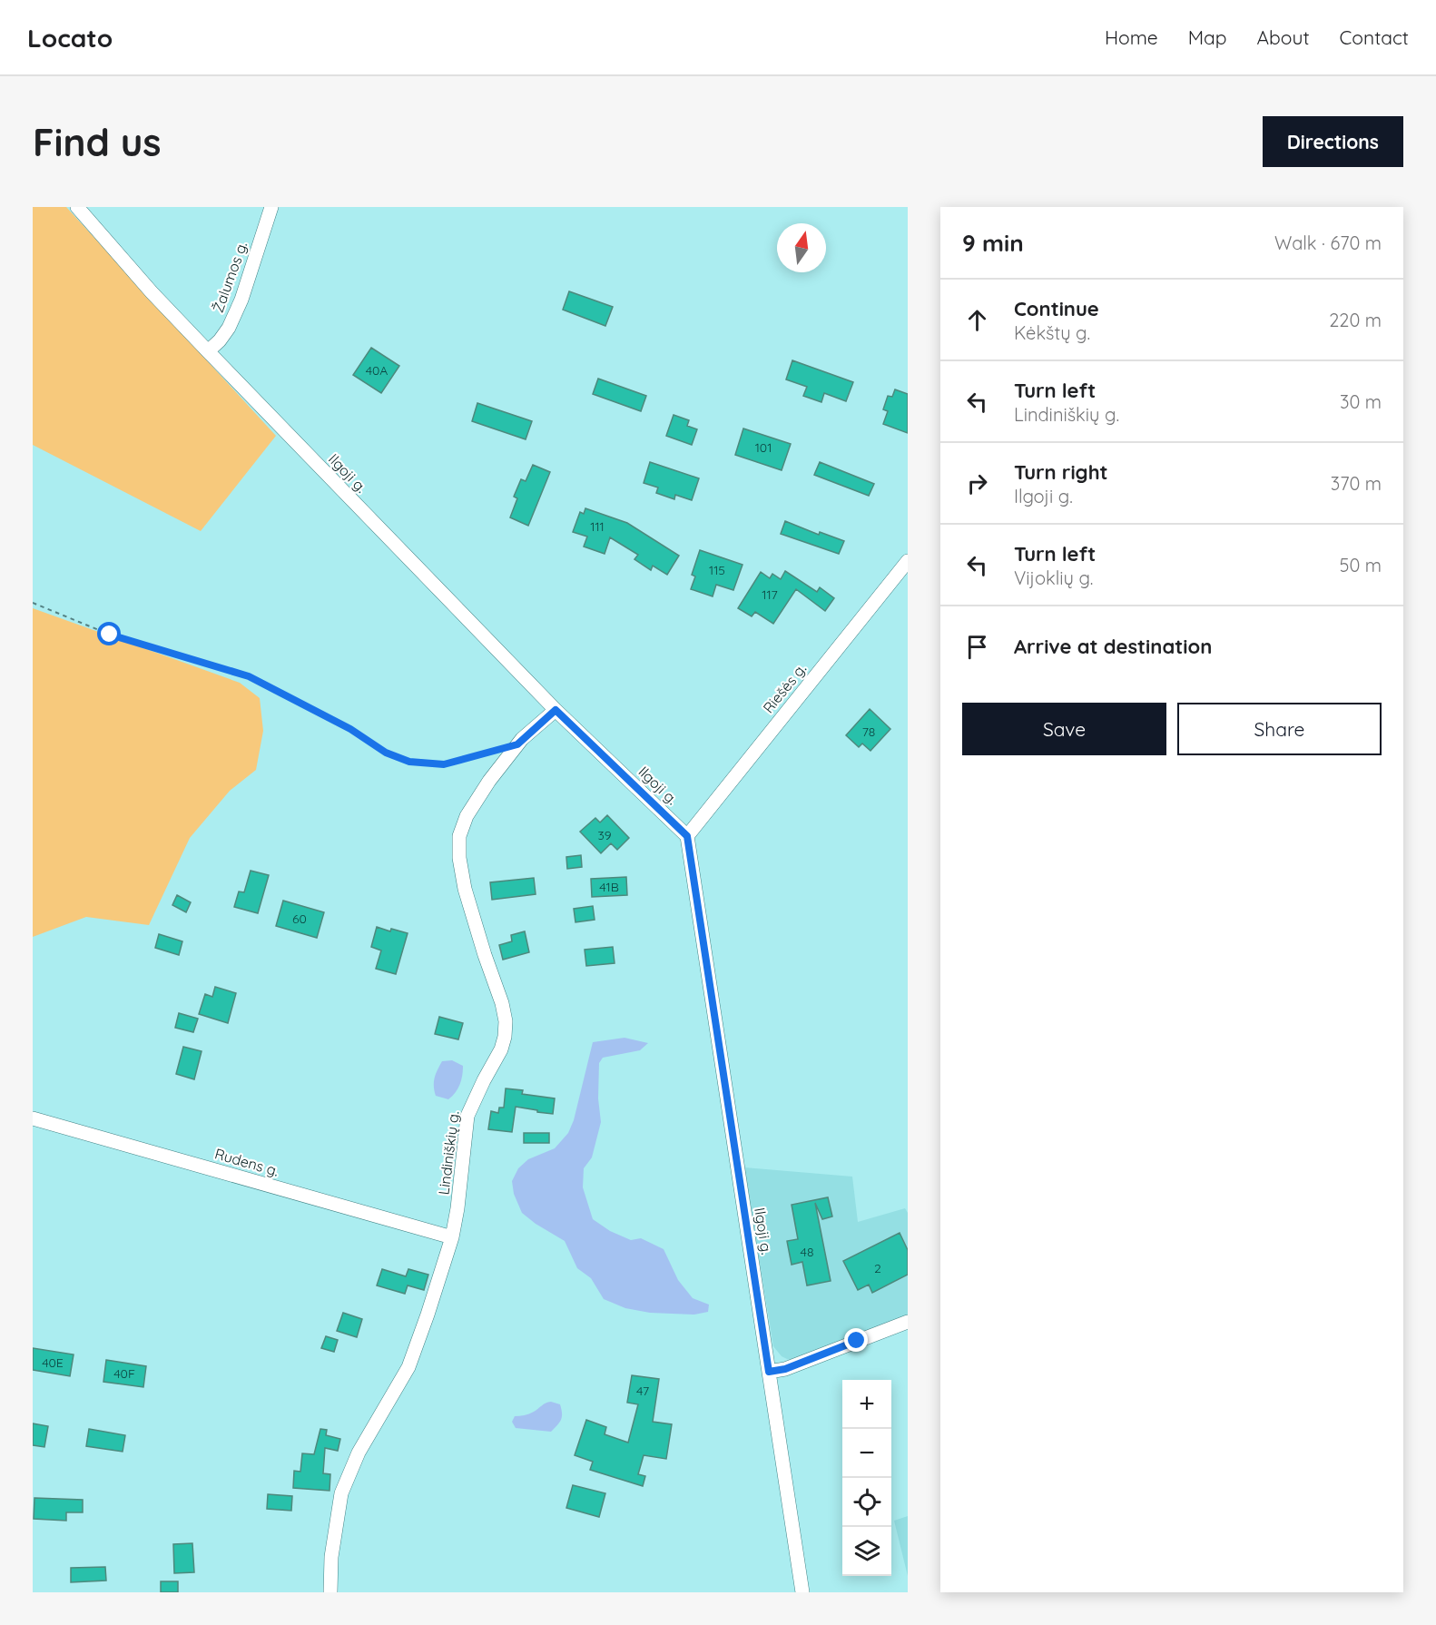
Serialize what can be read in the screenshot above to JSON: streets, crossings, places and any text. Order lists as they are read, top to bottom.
{
  "streets": {
    "street": [
      "Žalumos g.",
      "Ilgoji g.",
      "Riešės g.",
      "Lindiniškių g.",
      "Rudens g."
    ]
  },
  "crossings": [
    ["Žalumos g.", "Ilgoji g."],
    ["Ilgoji g.", "Riešės g."],
    ["Ilgoji g.", "Lindiniškių g."],
    ["Lindiniškių g.", "Rudens g."]
  ],
  "house_numbers": [
    "40A",
    "101",
    "111",
    "115",
    "117",
    "78",
    "39",
    "41B",
    "60",
    "48",
    "2",
    "40E",
    "40F",
    "47"
  ],
  "north": "top",
  "page": {
    "header": "Locato",
    "nav": [
      "Home",
      "Map",
      "About",
      "Contact"
    ],
    "buttons": [
      "Directions",
      ["Save", "Share"]
    ],
    "title": "Find us",
    "heading": ["9 min", "Walk · 670 m"],
    "list": [
      ["Continue", "Kėkštų g.", "220 m"],
      ["Turn left", "Lindiniškių g.", "30 m"],
      ["Turn right", "Ilgoji g.", "370 m"],
      ["Turn left", "Vijoklių g.", "50 m"],
      "Arrive at destination"
    ],
    "map_buttons": ["+", "−"]
  }
}
